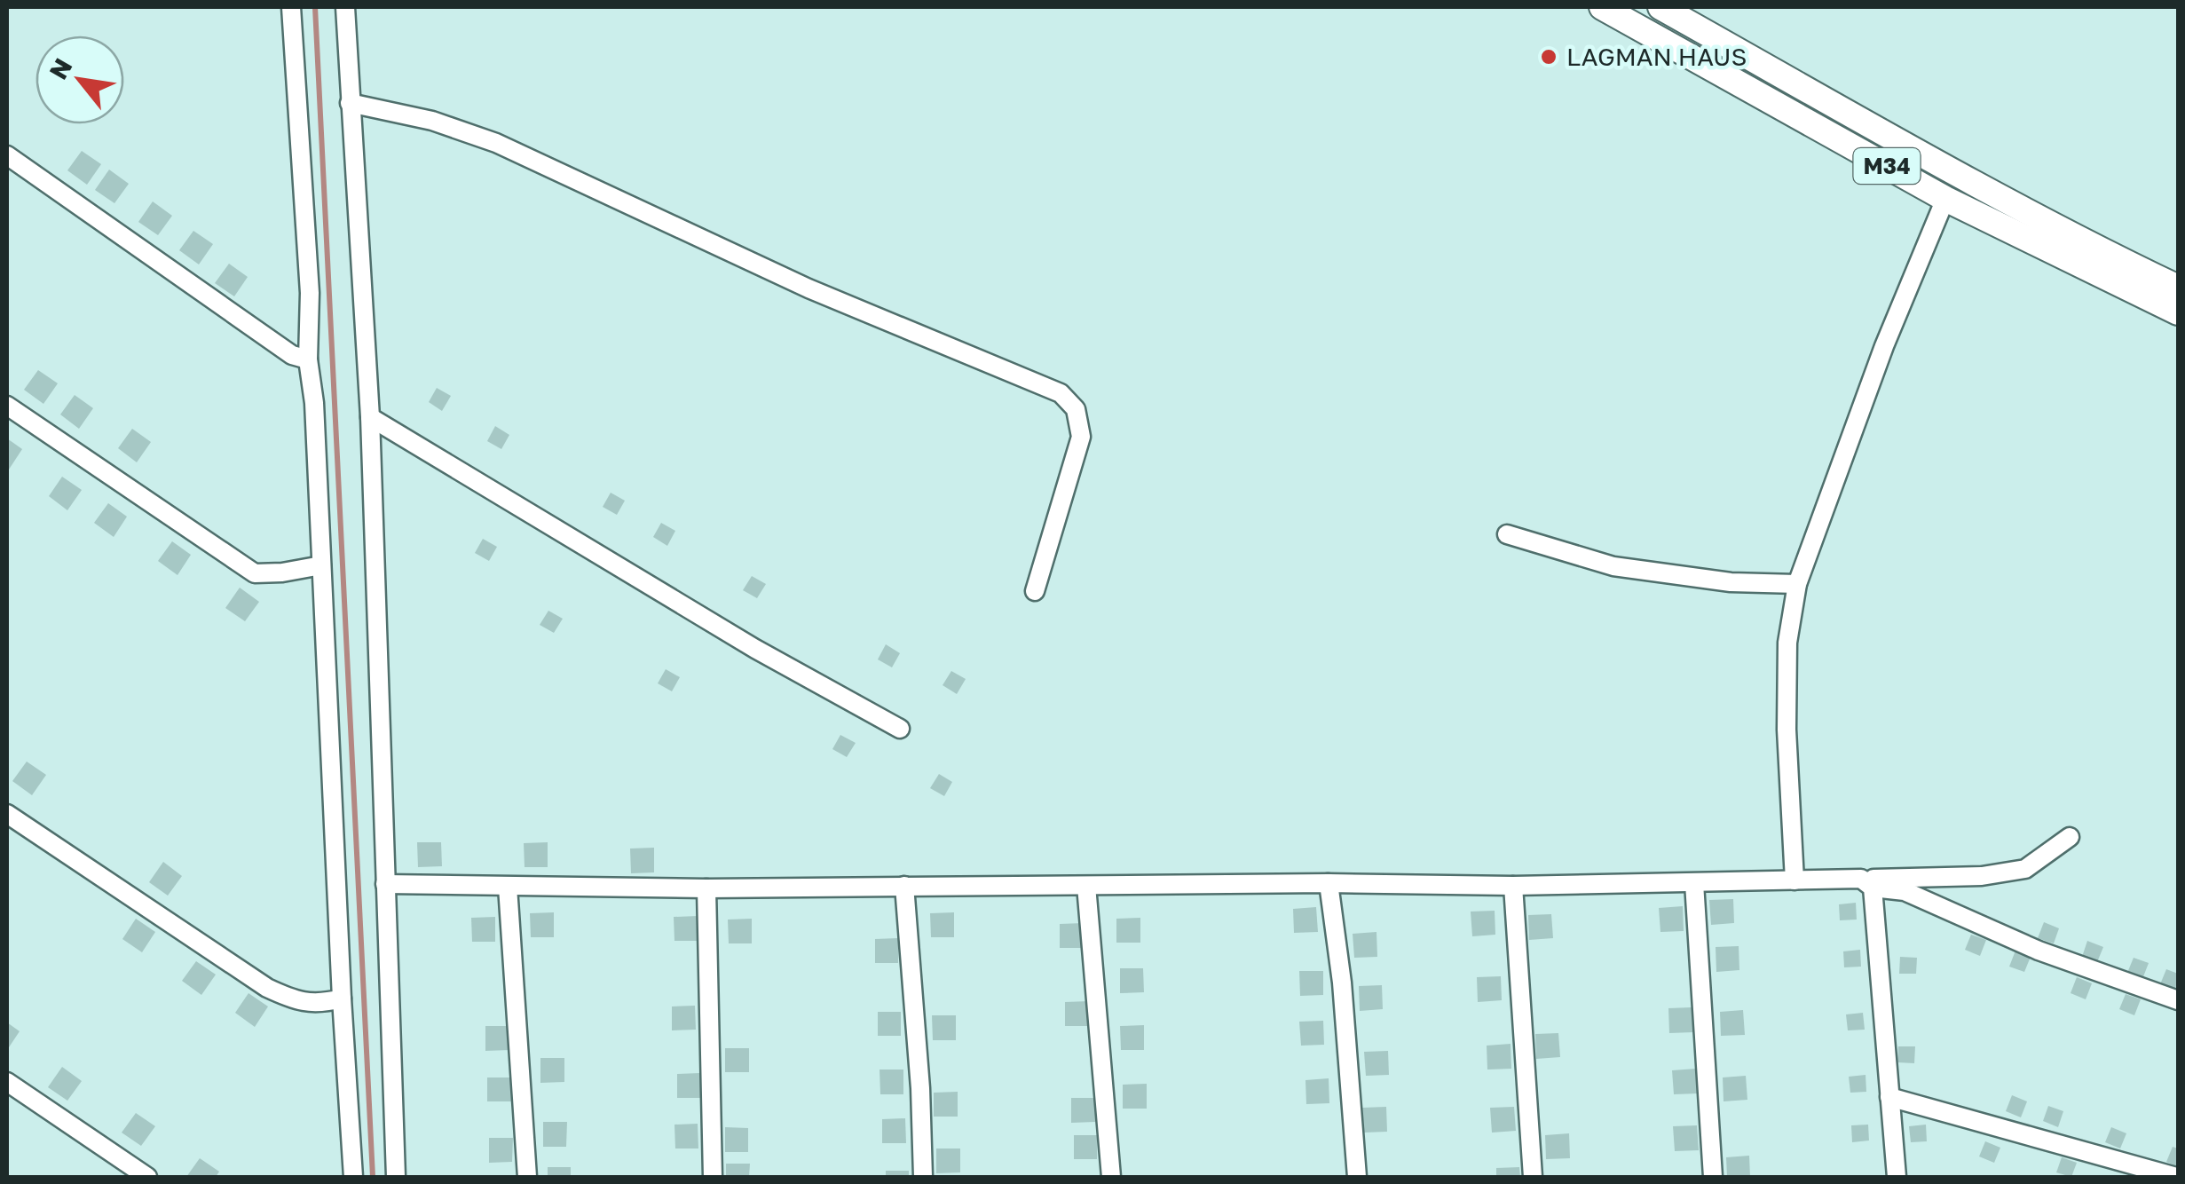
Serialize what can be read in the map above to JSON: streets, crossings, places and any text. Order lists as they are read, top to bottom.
{
  "streets": {
    "highway": ["M34"]
  },
  "places": ["LAGMAN HAUS"],
  "north": "top left"
}
